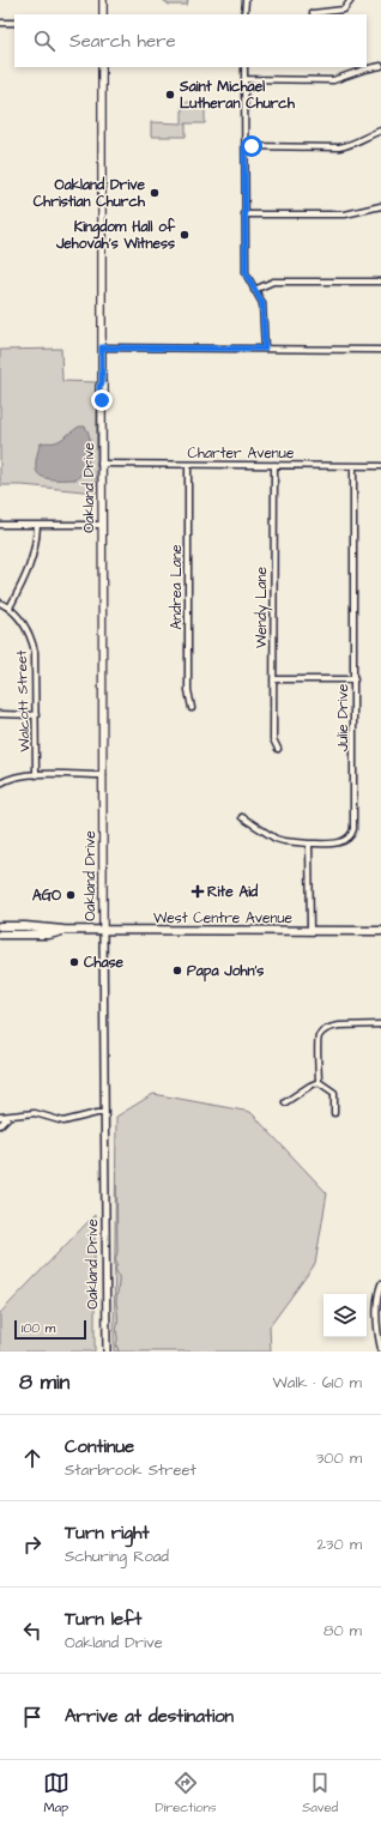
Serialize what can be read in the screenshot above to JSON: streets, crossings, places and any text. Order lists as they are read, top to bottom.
{
  "streets": {
    "main road": ["Oakland Drive", "West Centre Avenue"],
    "street": [
      "Charter Avenue",
      "Andrea Lane",
      "Wendy Lane",
      "Walcott Street",
      "Julie Drive"
    ]
  },
  "crossings": [
    ["Charter Avenue", "Oakland Drive"],
    ["Charter Avenue", "Andrea Lane"],
    ["Charter Avenue", "Wendy Lane"],
    ["Charter Avenue", "Julie Drive"],
    ["Oakland Drive", "West Centre Avenue"]
  ],
  "places": {
    "other": [
      "Saint Michael Lutheran Church",
      "Oakland Drive Christian Church",
      "Kingdom Hall of Jehovah's Witness",
      "AGO",
      "Chase",
      "Papa John's"
    ],
    "health": ["Rite Aid"]
  },
  "scale_bar": "100 m",
  "page": {
    "search": "Search here",
    "scale": "100 m",
    "heading": ["8 min", "Walk · 610 m"],
    "list": [
      ["Continue", "Starbrook Street", "300 m"],
      ["Turn right", "Schuring Road", "230 m"],
      ["Turn left", "Oakland Drive", "80 m"],
      "Arrive at destination"
    ],
    "nav": ["Map", "Directions", "Saved"]
  }
}
